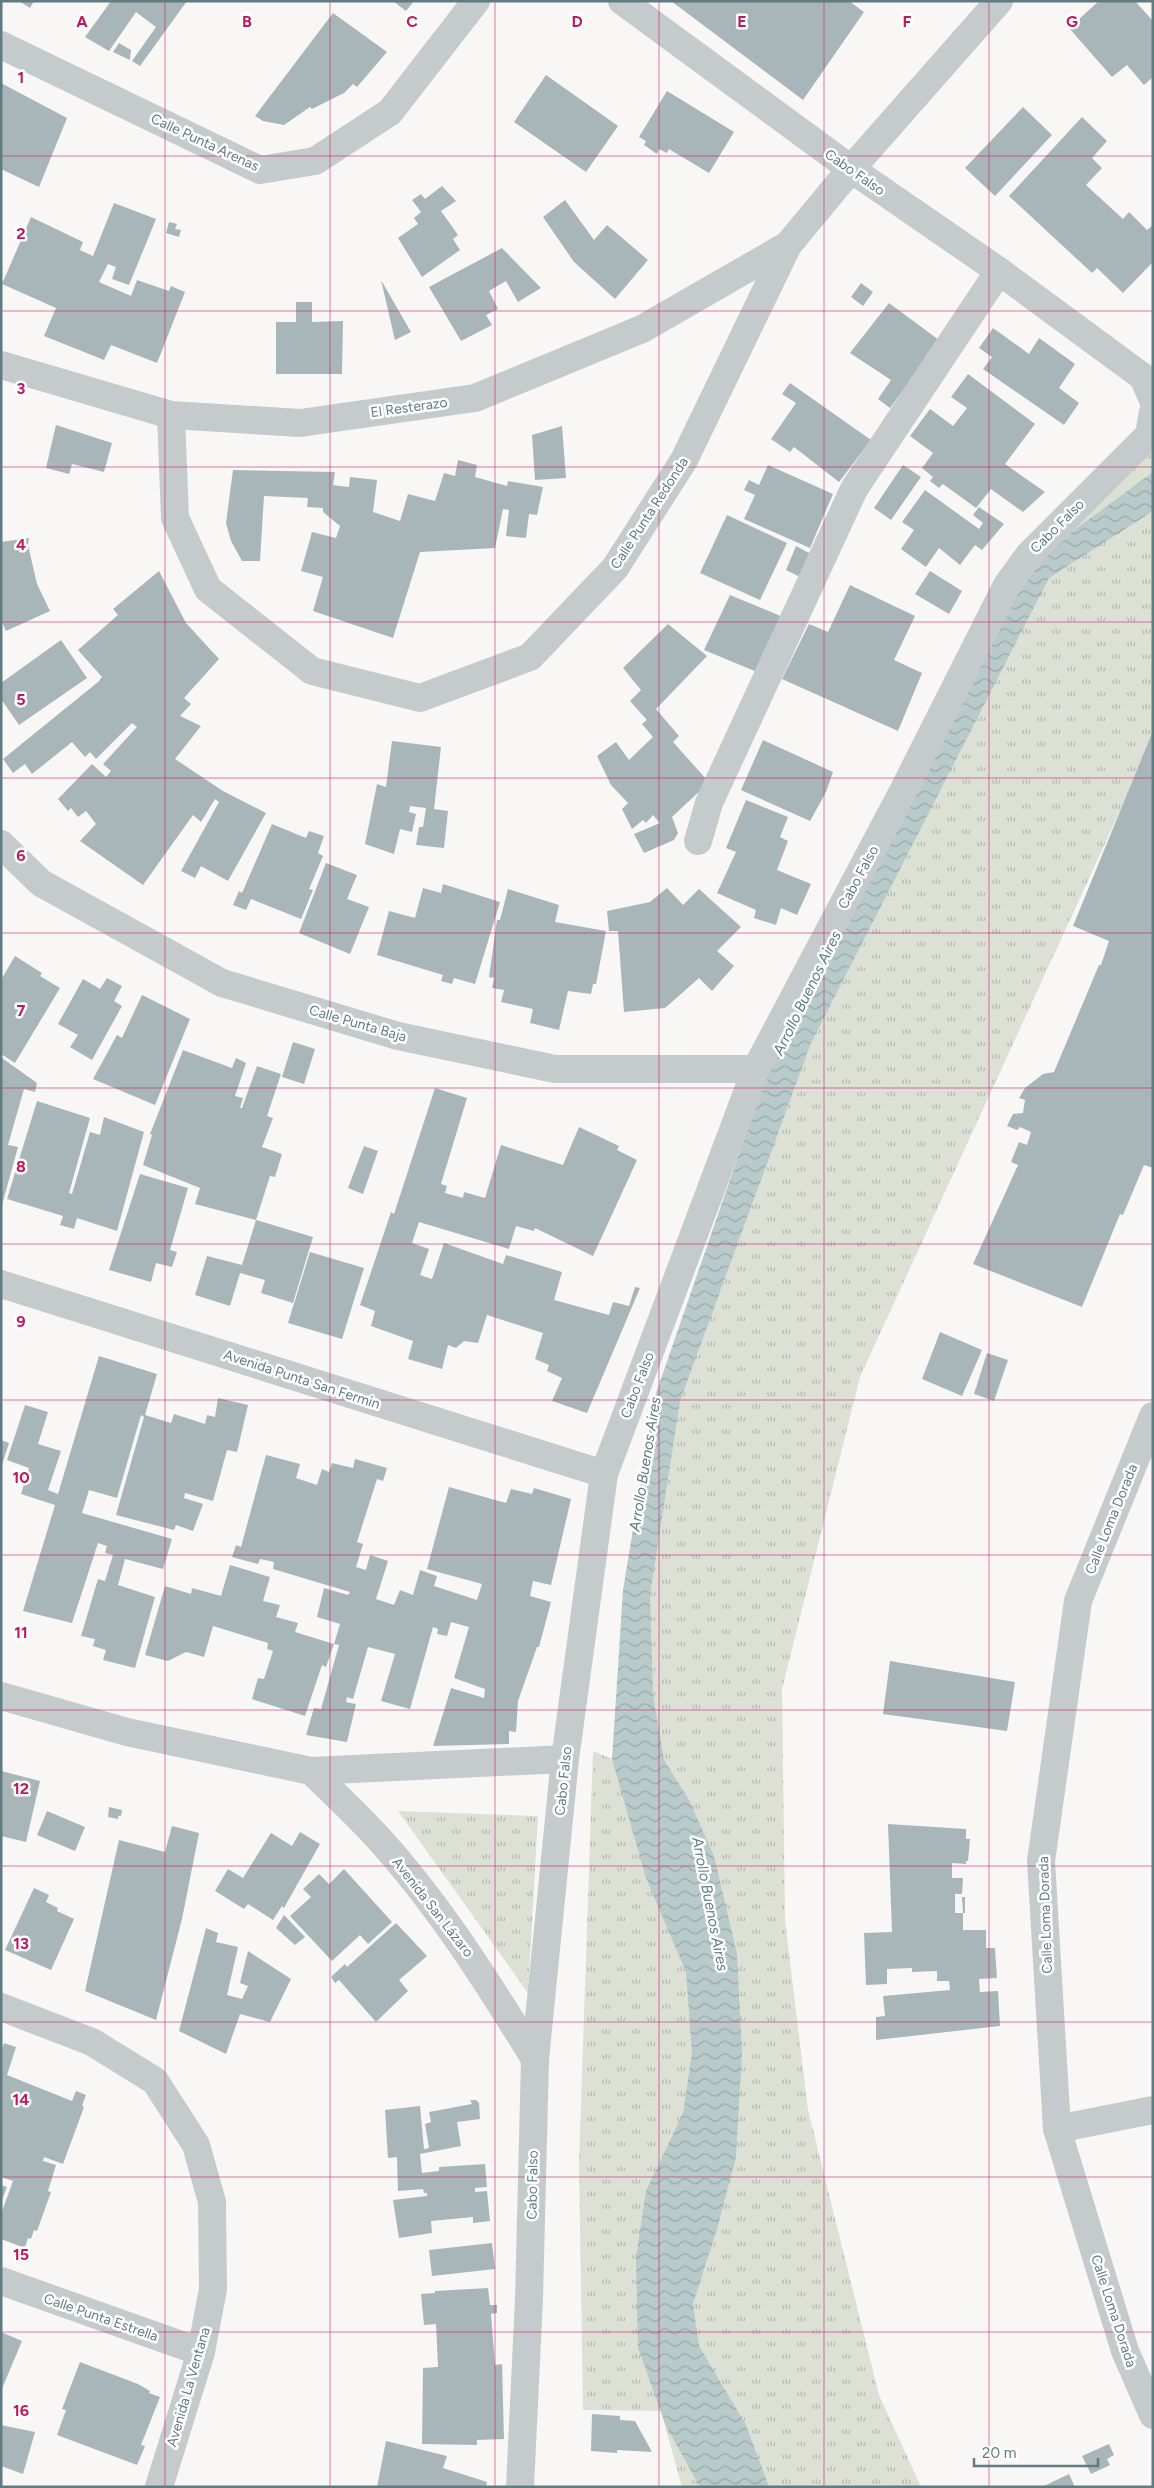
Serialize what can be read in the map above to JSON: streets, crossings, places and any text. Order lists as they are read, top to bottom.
{
  "streets": {
    "street": [
      "Calle Punta Arenas",
      "Cabo Falso",
      "El Resterazo",
      "Calle Punta Redonda",
      "Calle Punta Baja",
      "Avenida Punta San Fermin",
      "Calle Loma Dorada",
      "Avenida San Lázaro",
      "Calle Punta Estrella",
      "Avenida La Ventana"
    ]
  },
  "crossings": [
    ["Cabo Falso", "Calle Punta Redonda"],
    ["Cabo Falso", "Calle Punta Baja"],
    ["Cabo Falso", "Avenida Punta San Fermin"],
    ["Cabo Falso", "Avenida San Lázaro"],
    ["El Resterazo", "Calle Punta Redonda"],
    ["Calle Punta Estrella", "Avenida La Ventana"]
  ],
  "water": ["Arrollo Buenos Aires"],
  "scale_bar": "20 m",
  "grid": {
    "columns": [
      "A",
      "B",
      "C",
      "D",
      "E",
      "F",
      "G"
    ],
    "rows": [
      "1",
      "2",
      "3",
      "4",
      "5",
      "6",
      "7",
      "8",
      "9",
      "10",
      "11",
      "12",
      "13",
      "14",
      "15",
      "16"
    ]
  }
}
